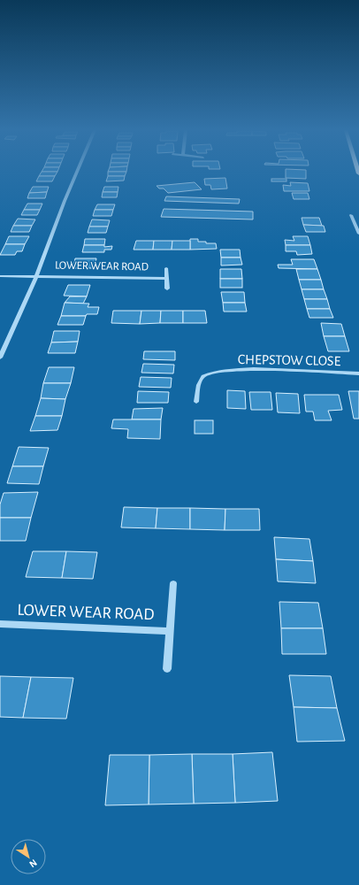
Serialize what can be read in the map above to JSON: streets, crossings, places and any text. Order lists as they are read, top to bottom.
{
  "streets": {
    "street": ["LOWER WEAR ROAD", "CHEPSTOW CLOSE"]
  },
  "north": "bottom right"
}
